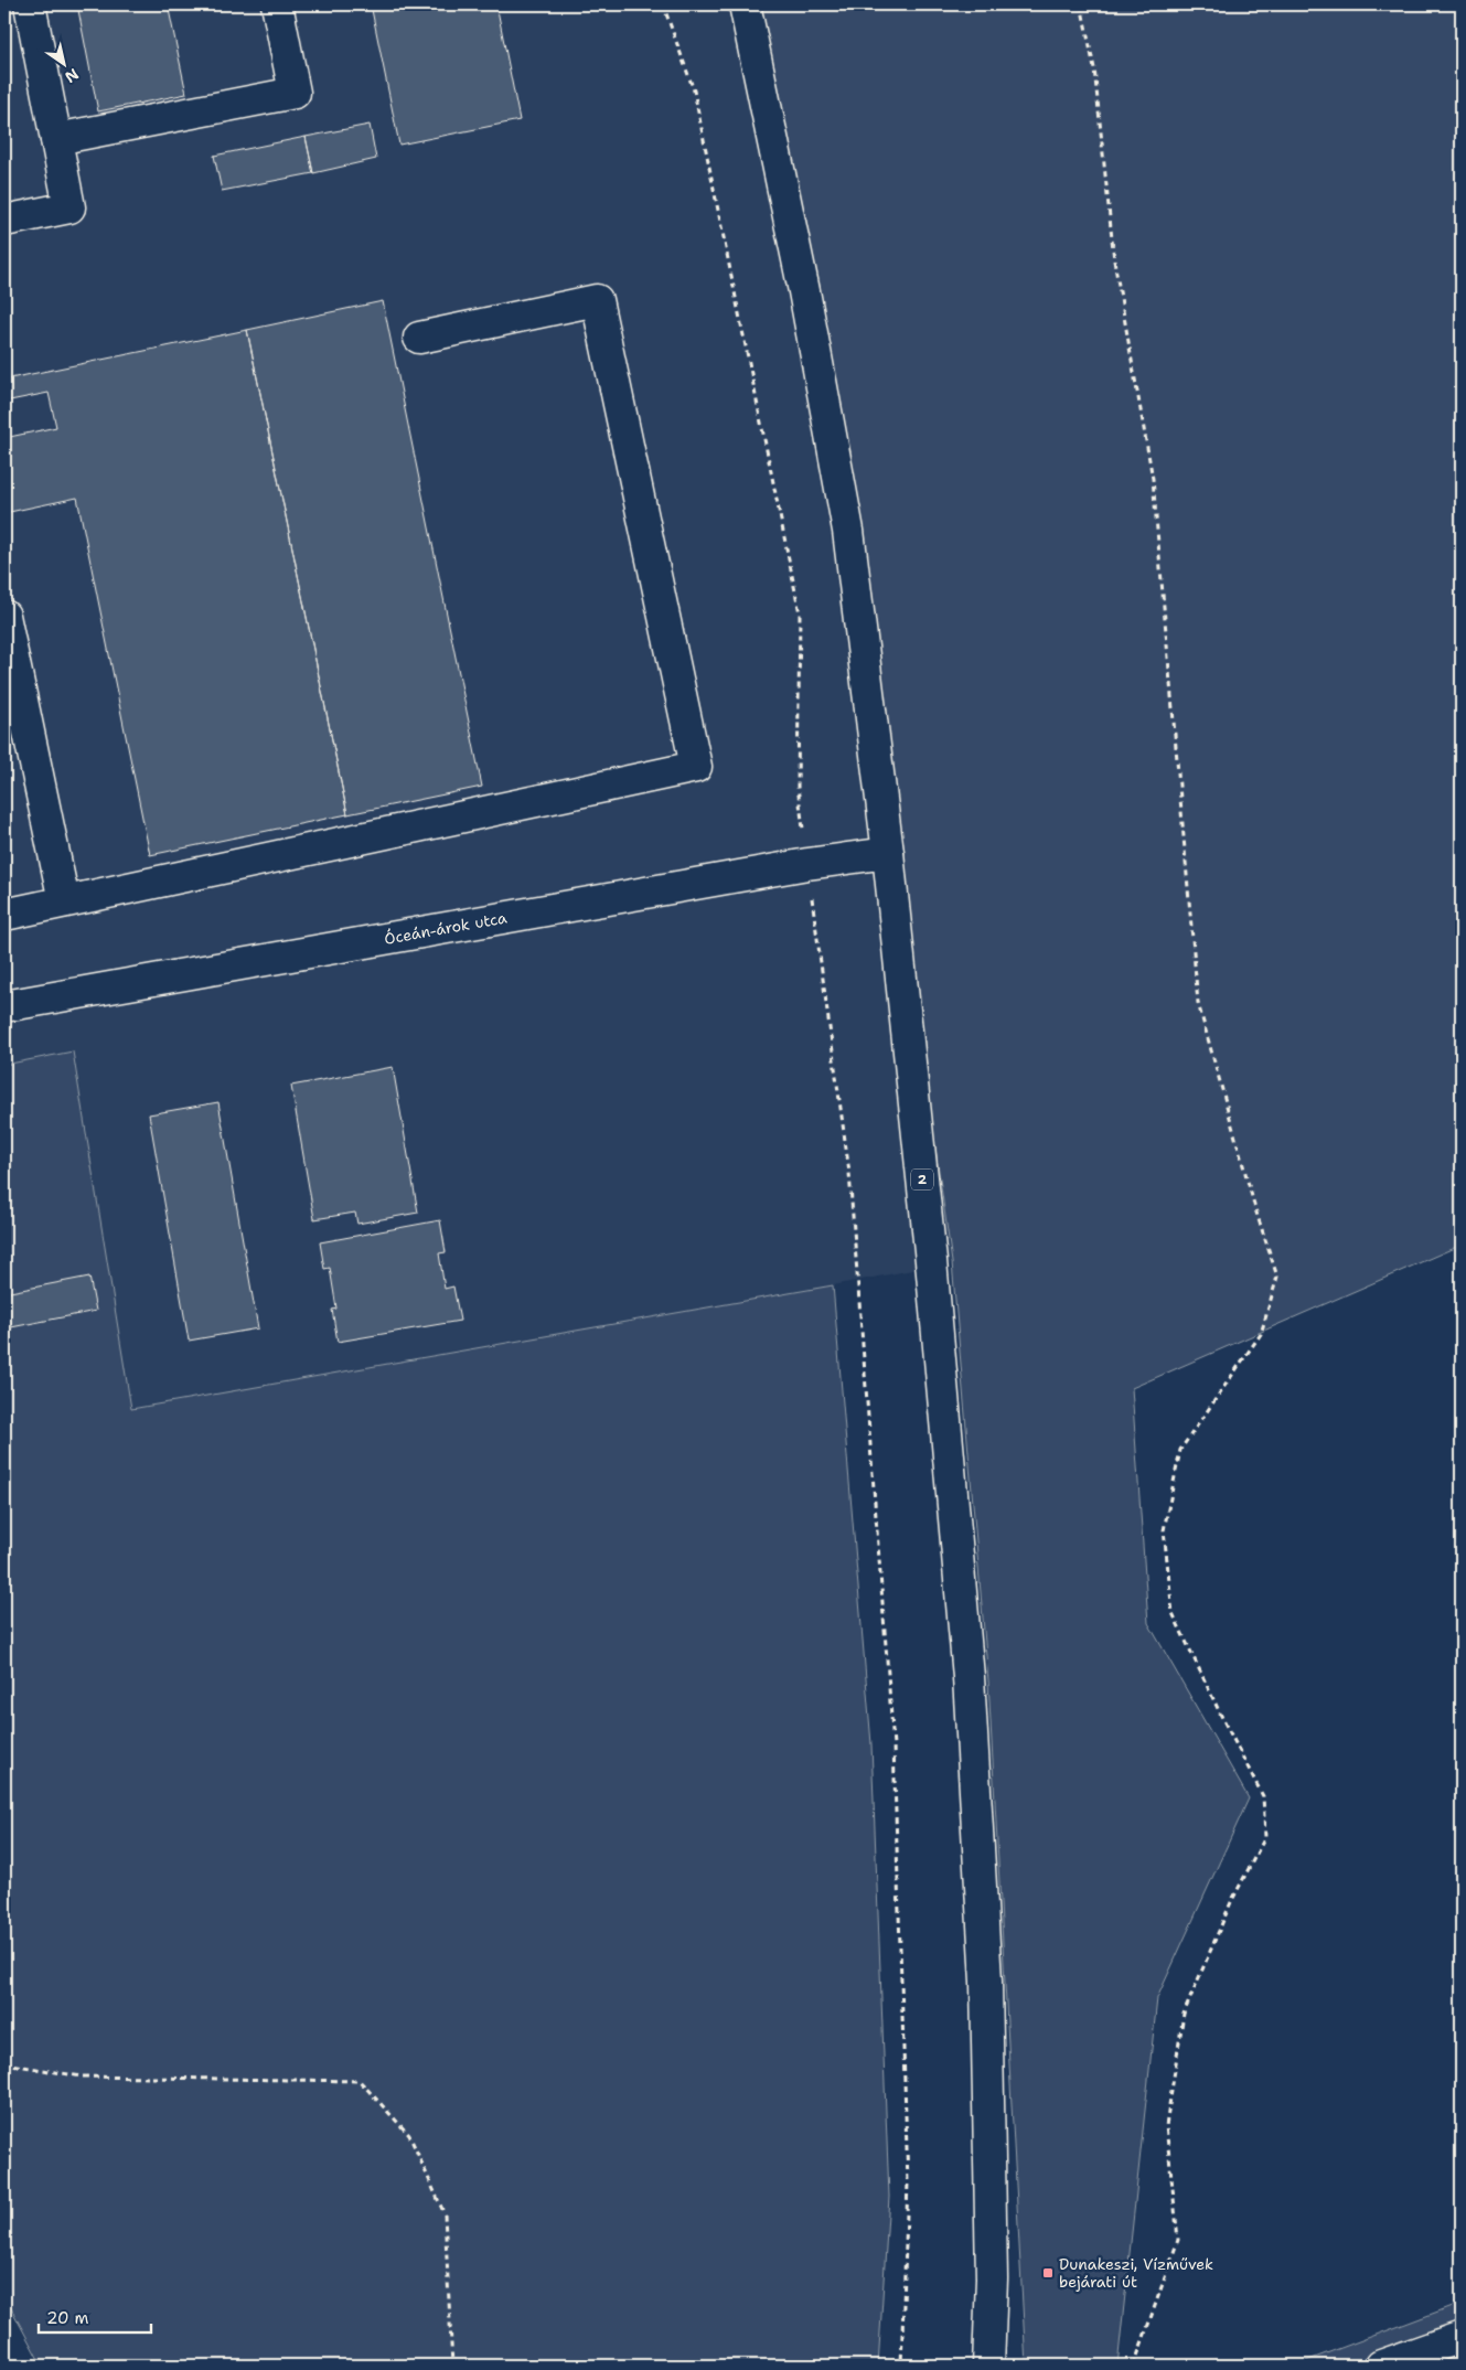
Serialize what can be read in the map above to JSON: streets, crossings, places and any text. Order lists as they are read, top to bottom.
{
  "streets": {
    "main road": ["Óceán-árok utca", "2"]
  },
  "crossings": [
    ["Óceán-árok utca", "2"]
  ],
  "places": {
    "transit": ["Dunakeszi, Vízművek bejárati út"]
  },
  "scale_bar": "20 m",
  "north": "bottom right"
}
